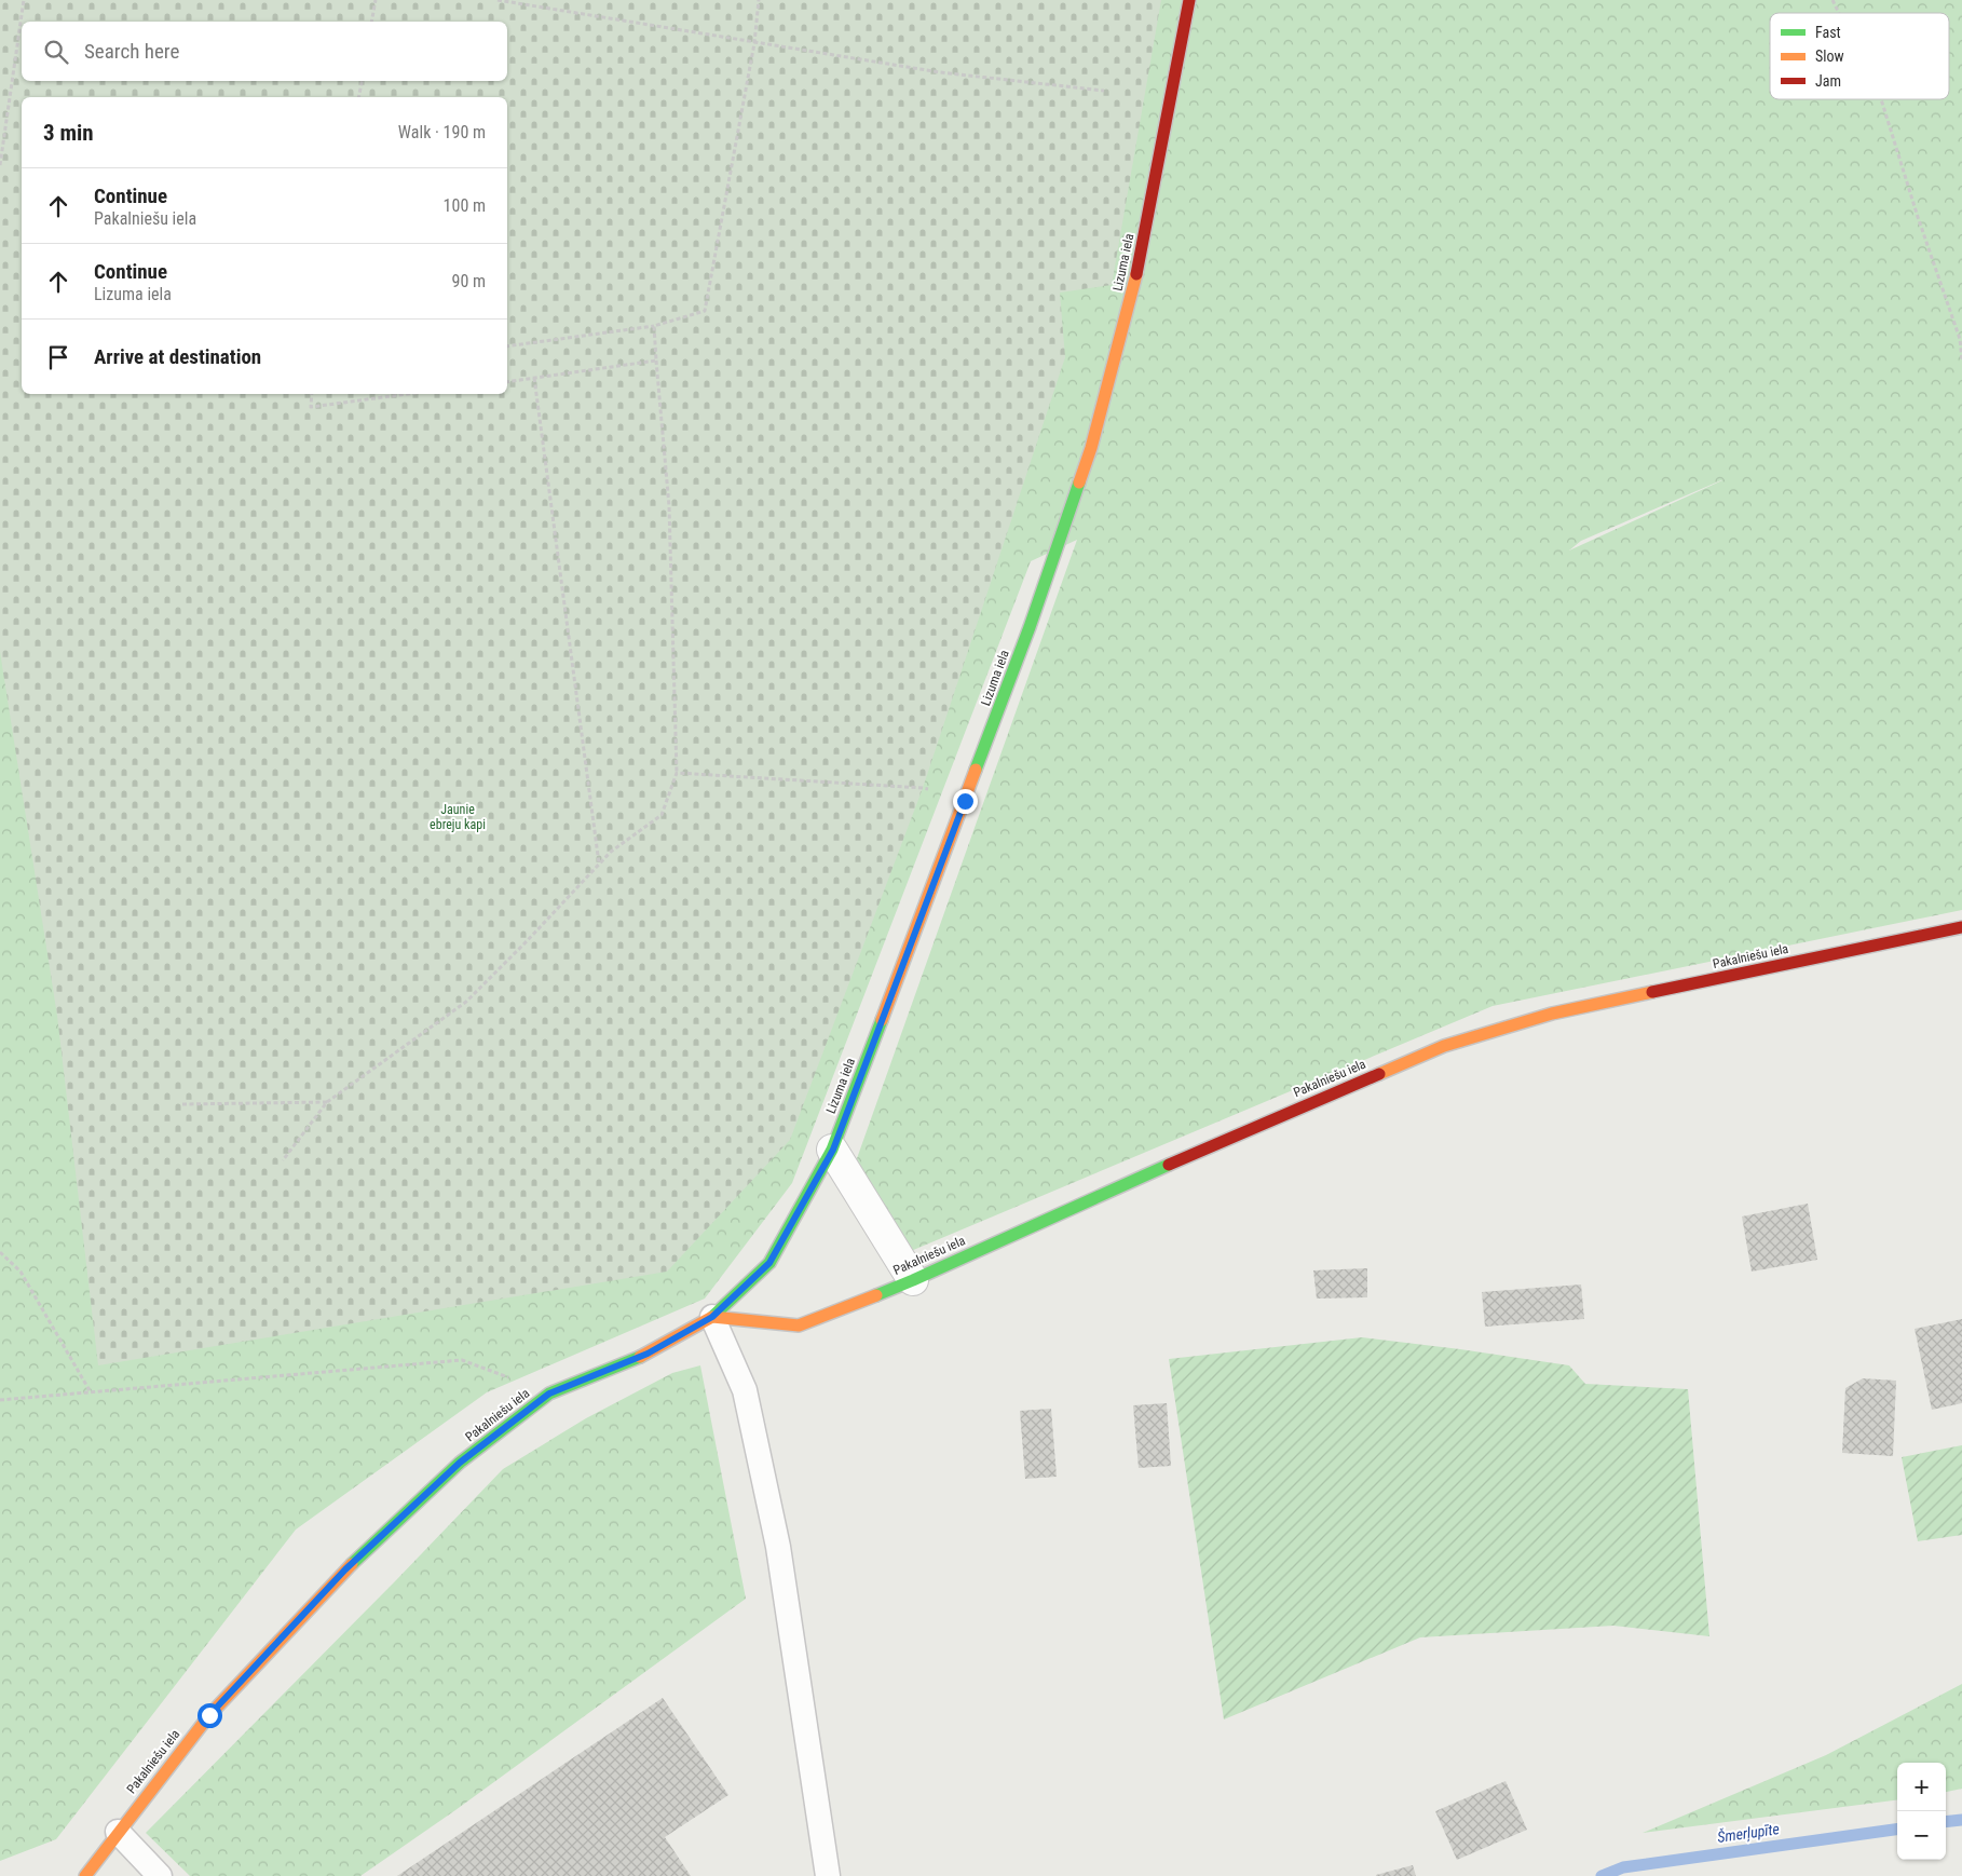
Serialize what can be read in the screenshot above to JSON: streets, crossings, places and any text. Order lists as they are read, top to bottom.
{
  "streets": {
    "street": ["Lizuma iela", "Pakalniešu iela"]
  },
  "crossings": [
    ["Lizuma iela", "Pakalniešu iela"]
  ],
  "water": ["Šmerļupīte"],
  "parks": ["Jaunie ebreju kapi"],
  "legend": ["Fast", "Slow", "Jam"],
  "page": {
    "search": "Search here",
    "heading": ["3 min", "Walk · 190 m"],
    "list": [
      ["Continue", "Pakalniešu iela", "100 m"],
      ["Continue", "Lizuma iela", "90 m"],
      "Arrive at destination"
    ],
    "map_buttons": ["+", "−"]
  }
}
